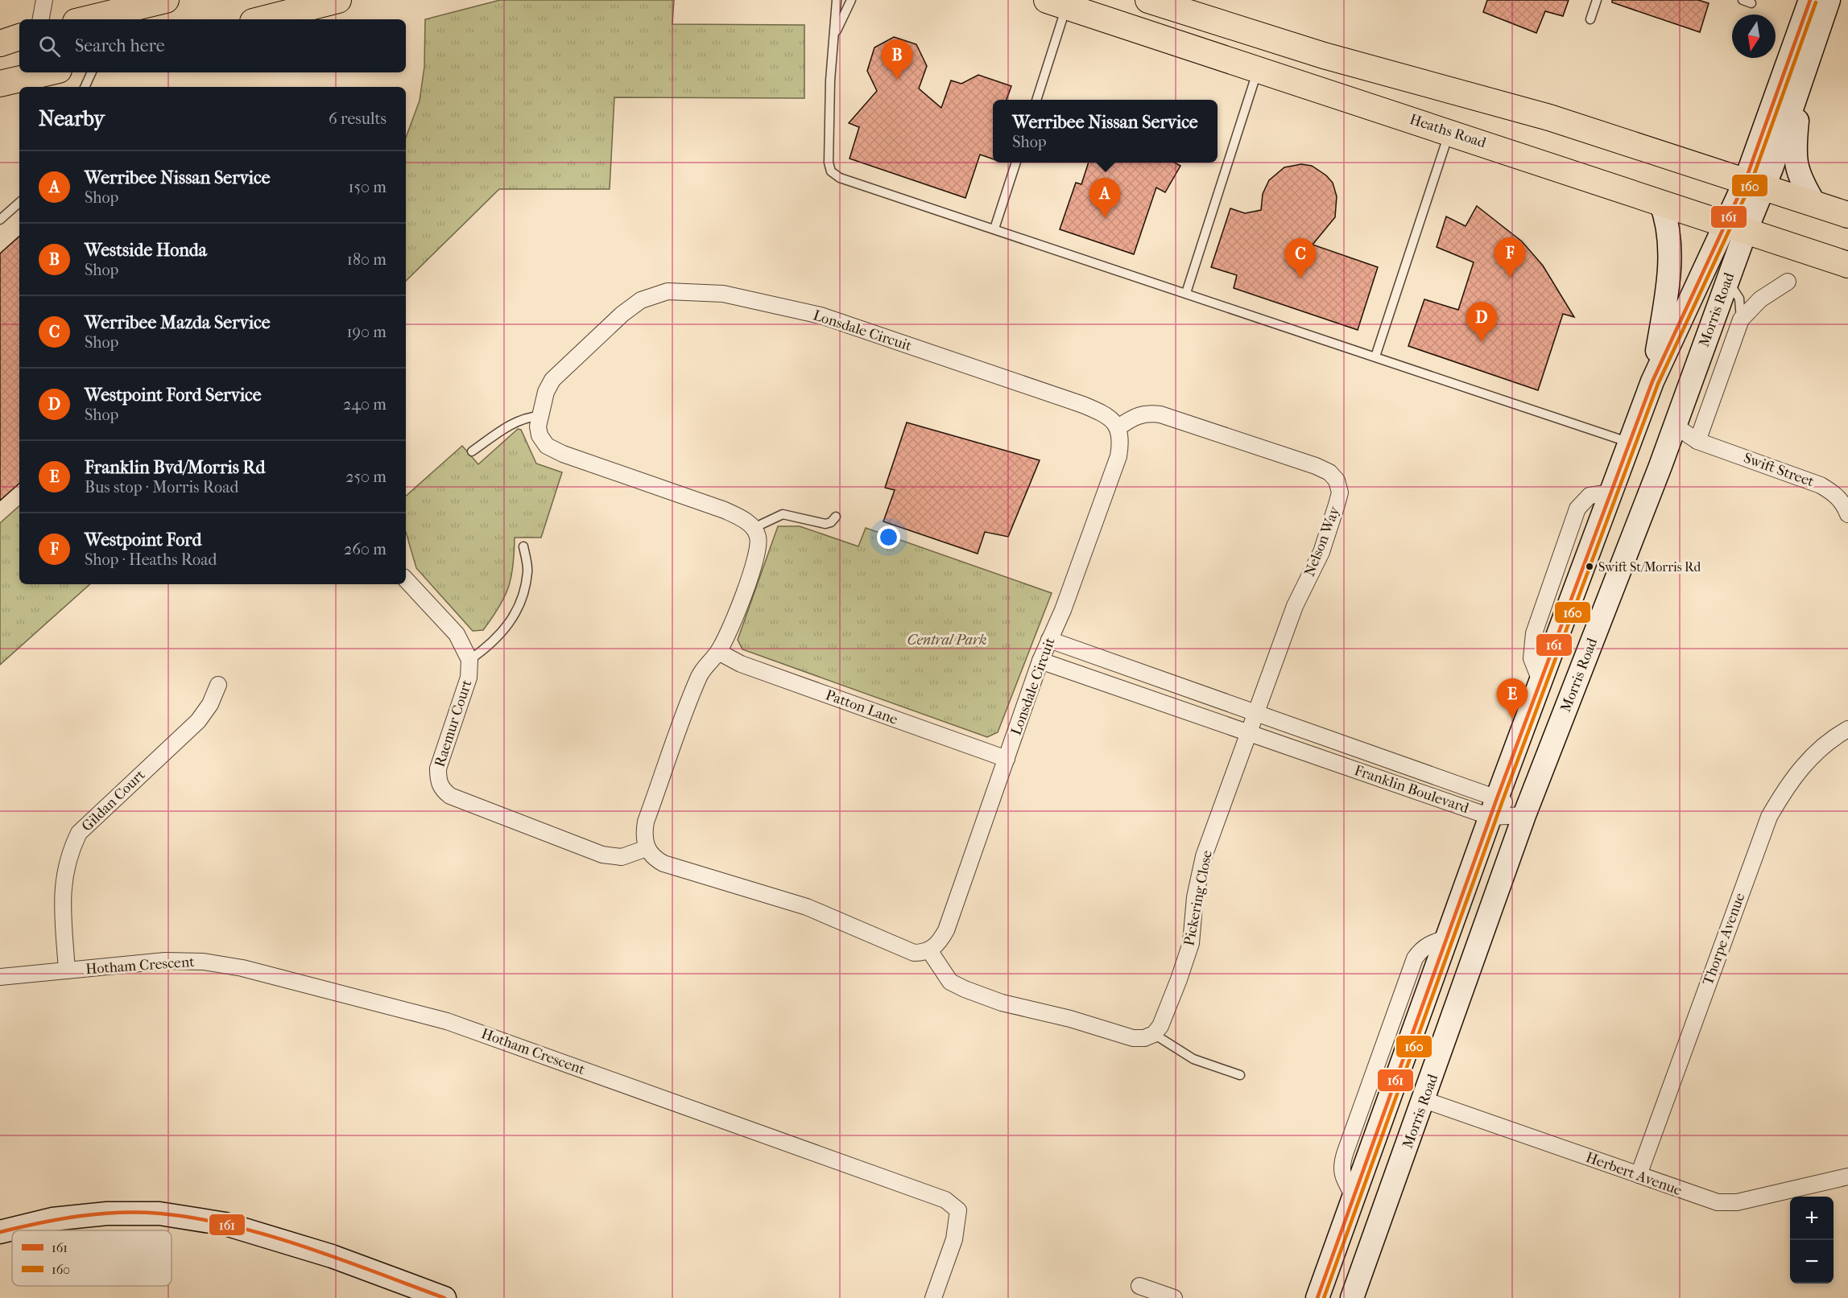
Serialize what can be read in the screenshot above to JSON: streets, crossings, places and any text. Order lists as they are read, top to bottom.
{
  "streets": {
    "main road": ["Heaths Road"],
    "street": [
      "Morris Road",
      "Lonsdale Circuit",
      "Swift Street",
      "Nelson Way",
      "Patton Lane",
      "Raemur Court",
      "Franklin Boulevard",
      "Gildan Court",
      "Pickering Close",
      "Thorpe Avenue",
      "Hotham Crescent",
      "Herbert Avenue"
    ]
  },
  "crossings": [
    ["Heaths Road", "Morris Road"],
    ["Morris Road", "Swift Street"],
    ["Morris Road", "Franklin Boulevard"],
    ["Morris Road", "Herbert Avenue"],
    ["Lonsdale Circuit", "Nelson Way"],
    ["Lonsdale Circuit", "Patton Lane"],
    ["Lonsdale Circuit", "Franklin Boulevard"],
    ["Nelson Way", "Franklin Boulevard"],
    ["Nelson Way", "Pickering Close"],
    ["Franklin Boulevard", "Pickering Close"],
    ["Gildan Court", "Hotham Crescent"],
    ["Thorpe Avenue", "Herbert Avenue"]
  ],
  "parks": ["Central Park"],
  "places": ["Swift St/Morris Rd"],
  "lines": ["transit line 161", "transit line 160"],
  "legend": ["161", "160"],
  "north": "bottom",
  "page": {
    "search": "Search here",
    "pins": [
      "B",
      "A",
      "F",
      "C",
      "D",
      "E"
    ],
    "heading": ["Nearby", "6 results"],
    "popup": ["Werribee Nissan Service", "Shop"],
    "list": [
      {
        "mark": "A",
        "name": "Werribee Nissan Service",
        "note": "Shop",
        "value": "150 m"
      },
      {
        "mark": "B",
        "name": "Westside Honda",
        "note": "Shop",
        "value": "180 m"
      },
      {
        "mark": "C",
        "name": "Werribee Mazda Service",
        "note": "Shop",
        "value": "190 m"
      },
      {
        "mark": "D",
        "name": "Westpoint Ford Service",
        "note": "Shop",
        "value": "240 m"
      },
      {
        "mark": "E",
        "name": "Franklin Bvd/Morris Rd",
        "note": "Bus stop · Morris Road",
        "value": "250 m"
      },
      {
        "mark": "F",
        "name": "Westpoint Ford",
        "note": "Shop · Heaths Road",
        "value": "260 m"
      }
    ],
    "map_buttons": ["+", "−"]
  }
}
